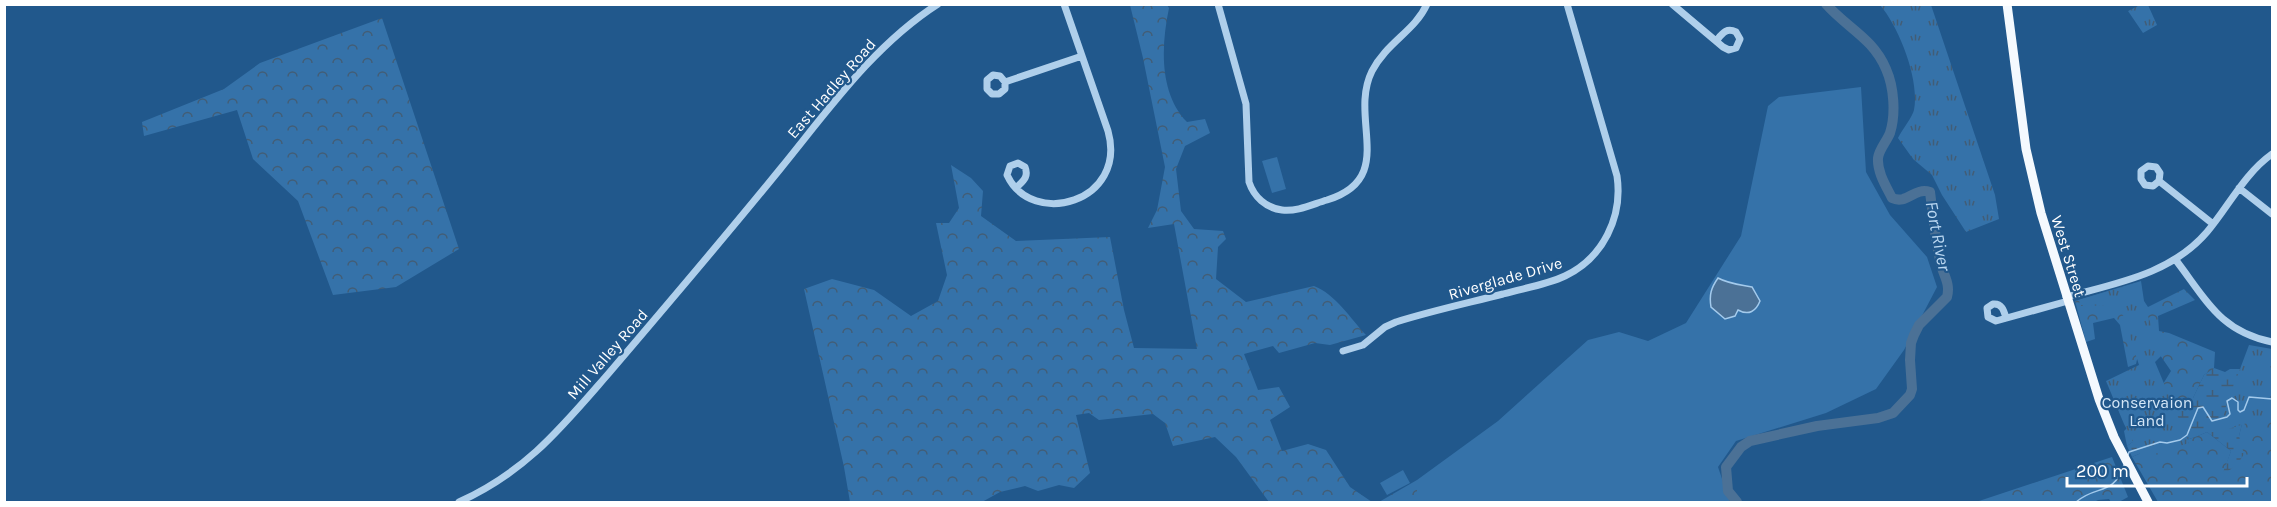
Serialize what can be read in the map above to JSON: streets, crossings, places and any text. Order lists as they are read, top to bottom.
{
  "streets": {
    "main road": ["West Street"],
    "street": ["East Hadley Road", "Riverglade Drive", "Mill Valley Road"]
  },
  "crossings": [
    ["East Hadley Road", "Mill Valley Road"]
  ],
  "water": ["Fort River"],
  "parks": ["Conservaion Land"],
  "scale_bar": "200 m"
}
